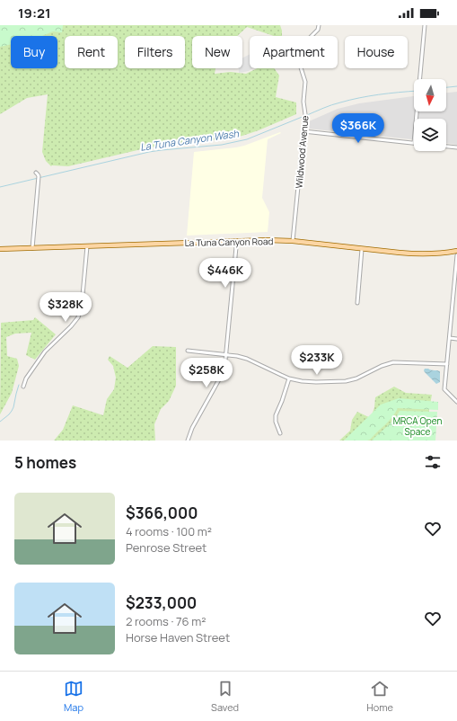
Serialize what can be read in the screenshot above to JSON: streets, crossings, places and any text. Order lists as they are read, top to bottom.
{
  "streets": {
    "main road": ["La Tuna Canyon Road"],
    "street": ["Wildwood Avenue"]
  },
  "crossings": [
    ["Wildwood Avenue", "La Tuna Canyon Road"]
  ],
  "water": ["La Tuna Canyon Wash"],
  "parks": ["MRCA Open Space"],
  "north": "bottom",
  "page": {
    "status": "19:21",
    "chip": [
      "Buy",
      "Rent",
      "Filters",
      "New",
      "Apartment",
      "House"
    ],
    "price": [
      "$366K",
      "$446K",
      "$328K",
      "$233K",
      "$258K"
    ],
    "heading": "5 homes",
    "list": [
      {
        "name": "$366,000",
        "note": "4 rooms · 100 m² · Penrose Street"
      },
      {
        "name": "$233,000",
        "note": "2 rooms · 76 m² · Horse Haven Street"
      }
    ],
    "tabs": ["Map", "Saved", "Home"]
  }
}
